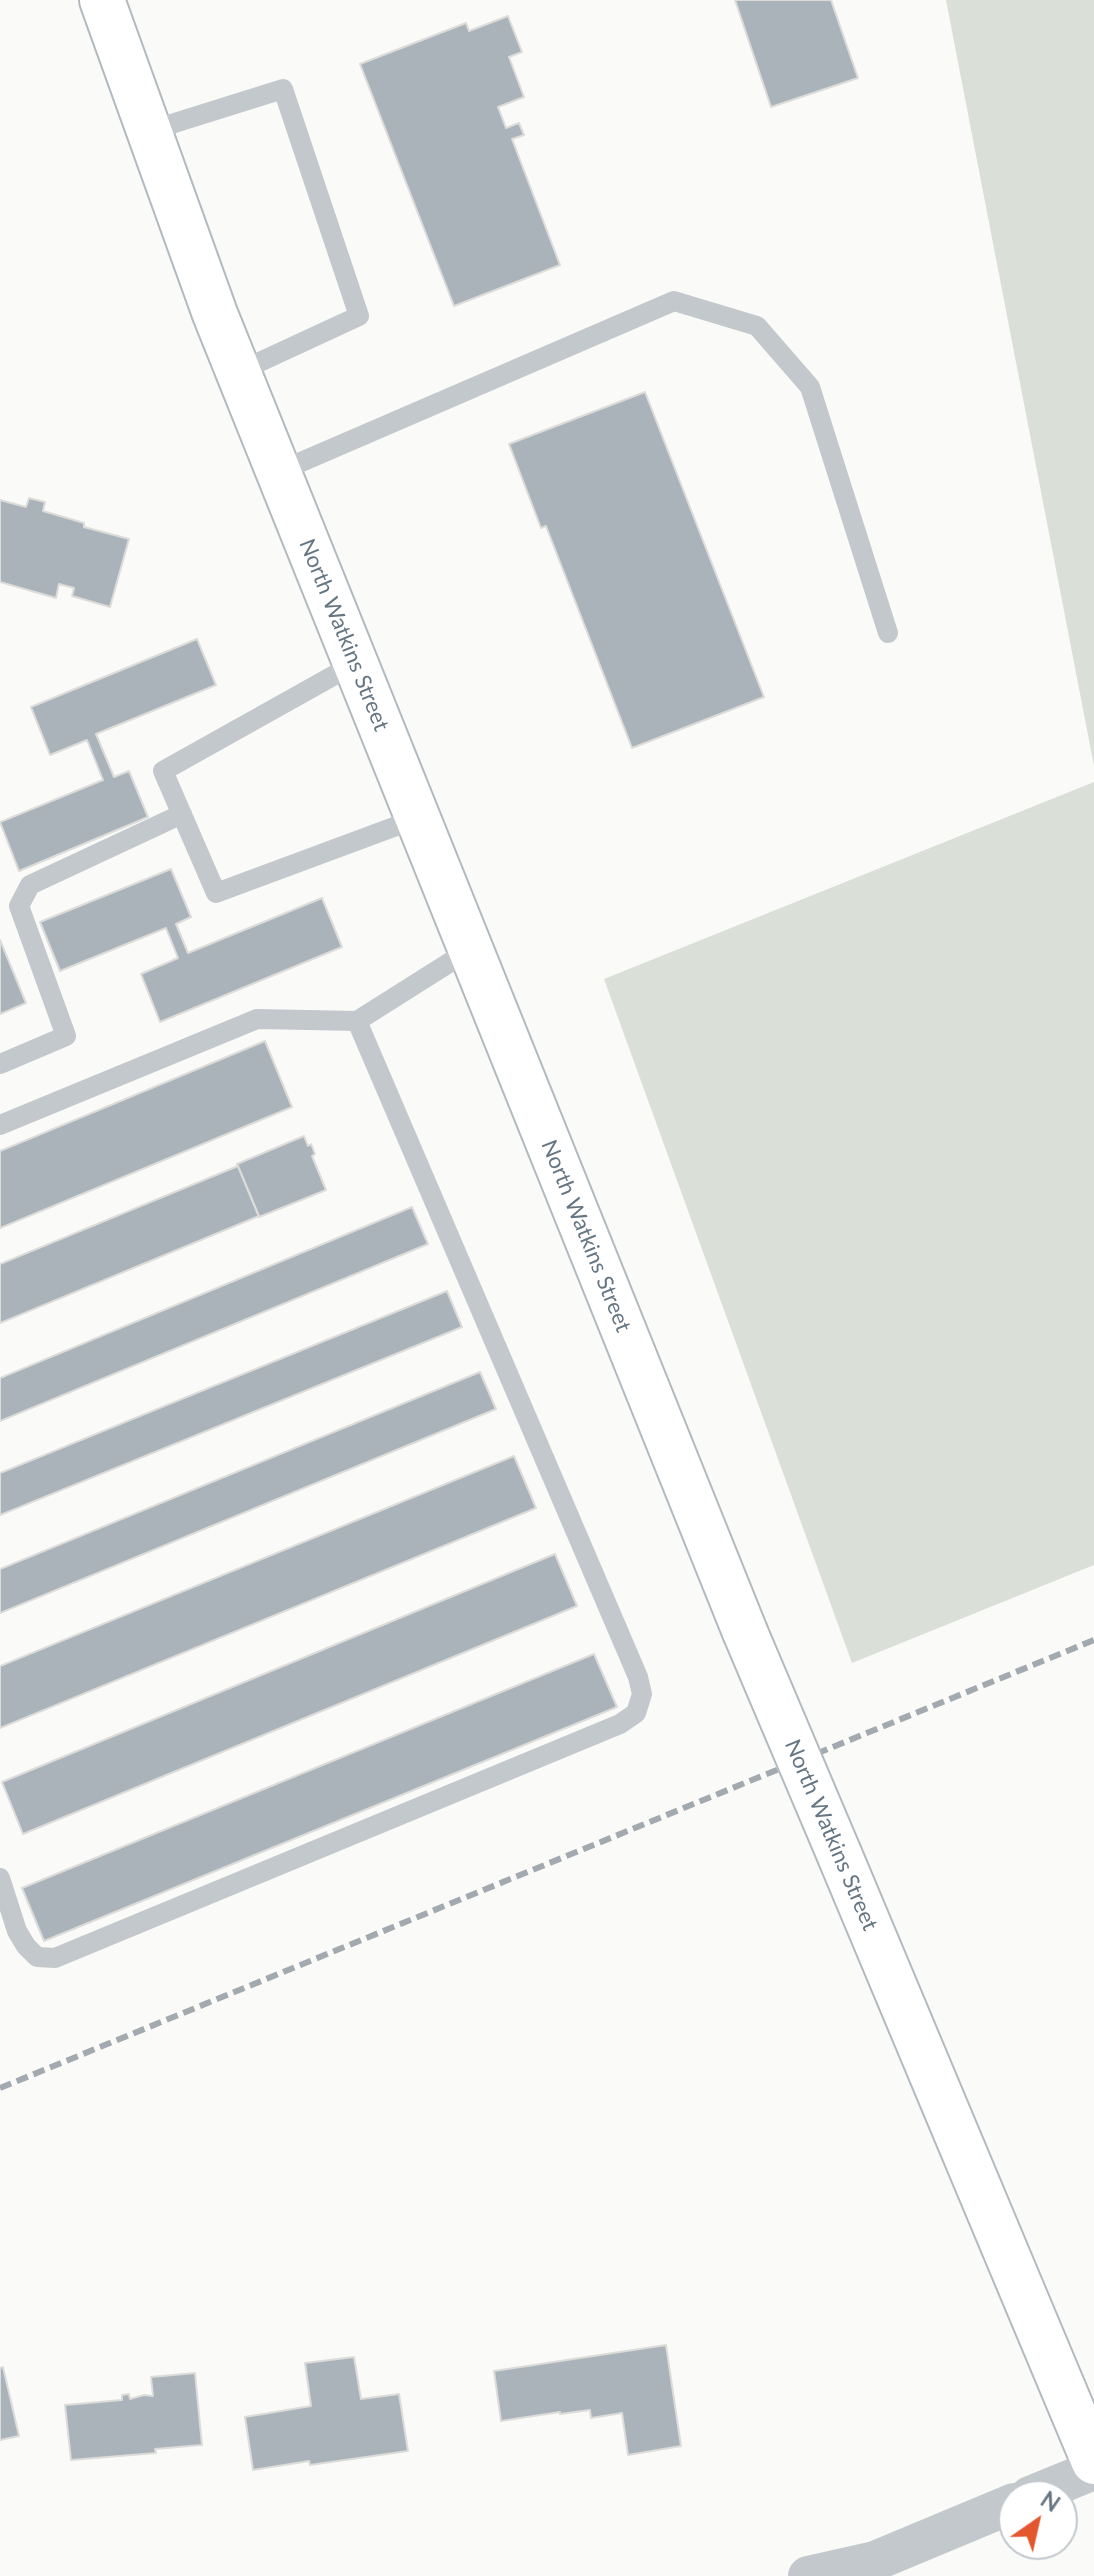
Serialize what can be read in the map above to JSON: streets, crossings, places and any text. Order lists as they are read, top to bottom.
{
  "streets": {
    "main road": ["North Watkins Street"]
  },
  "north": "top right"
}
